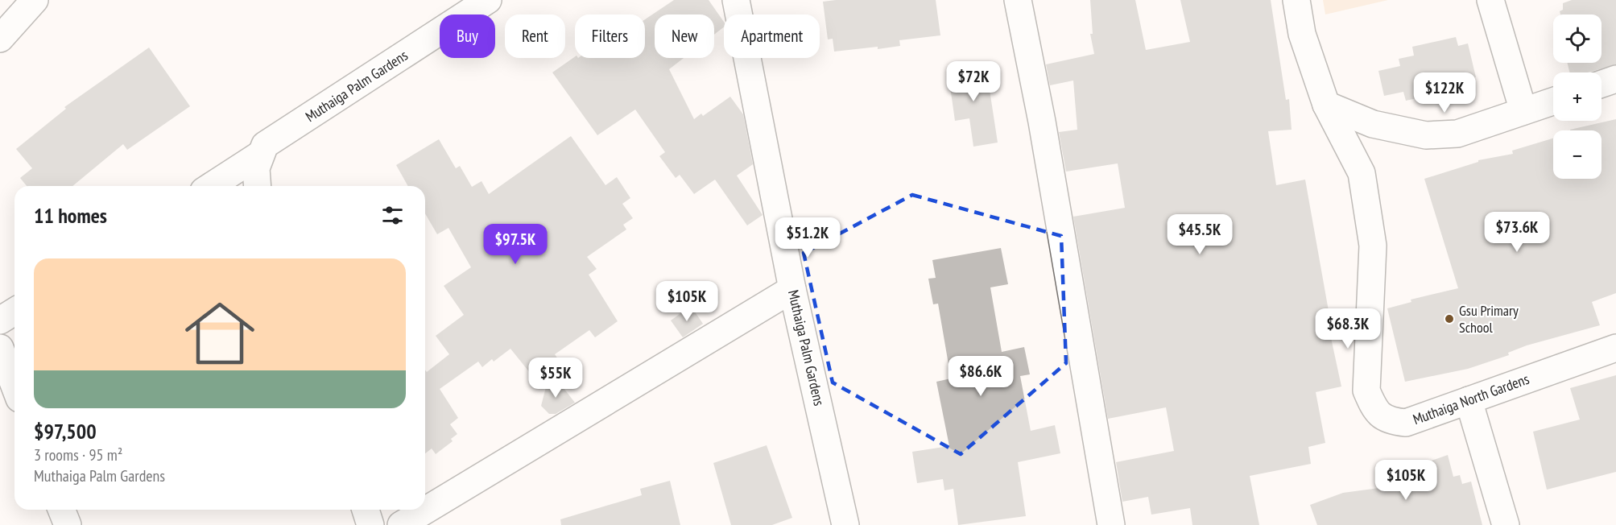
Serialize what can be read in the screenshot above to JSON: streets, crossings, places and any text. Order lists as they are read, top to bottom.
{
  "streets": {
    "street": ["Muthaiga Palm Gardens", "Muthaiga North Gardens"]
  },
  "places": ["Gsu Primary School"],
  "page": {
    "map_buttons": ["+", "−"],
    "chip": [
      "Buy",
      "Rent",
      "Filters",
      "New",
      "Apartment"
    ],
    "price": [
      "$72K",
      "$122K",
      "$73.6K",
      "$45.5K",
      "$51.2K",
      "$97.5K",
      "$105K",
      "$68.3K",
      "$86.6K",
      "$55K",
      "$105K"
    ],
    "heading": "11 homes",
    "list": [
      {
        "name": "$97,500",
        "note": "3 rooms · 95 m² · Muthaiga Palm Gardens"
      }
    ]
  }
}
